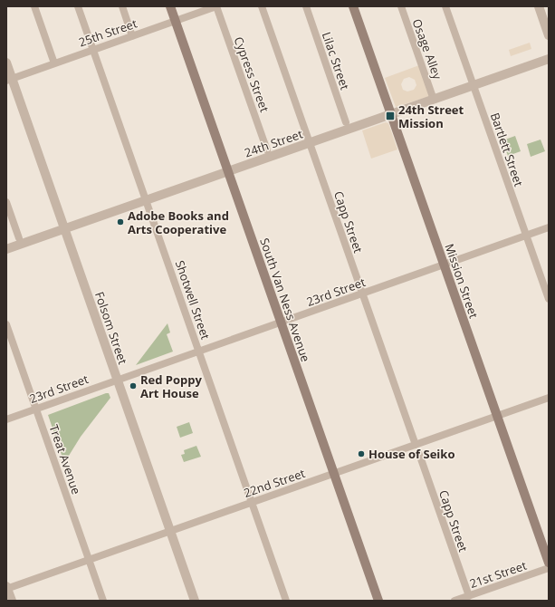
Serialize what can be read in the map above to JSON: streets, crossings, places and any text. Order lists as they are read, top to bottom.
{
  "streets": {
    "main road": ["Mission Street", "South Van Ness Avenue"],
    "street": [
      "25th Street",
      "Osage Alley",
      "Lilac Street",
      "Cypress Street",
      "24th Street",
      "Bartlett Street",
      "Capp Street",
      "23rd Street",
      "Shotwell Street",
      "Folsom Street",
      "Treat Avenue",
      "22nd Street",
      "21st Street"
    ]
  },
  "crossings": [
    ["25th Street", "Cypress Street"],
    ["25th Street", "Shotwell Street"],
    ["25th Street", "South Van Ness Avenue"],
    ["25th Street", "Folsom Street"],
    ["Osage Alley", "24th Street"],
    ["24th Street", "Bartlett Street"],
    ["24th Street", "Capp Street"],
    ["24th Street", "Mission Street"],
    ["24th Street", "Shotwell Street"],
    ["24th Street", "South Van Ness Avenue"],
    ["24th Street", "Folsom Street"],
    ["Bartlett Street", "23rd Street"],
    ["Capp Street", "23rd Street"],
    ["Capp Street", "22nd Street"],
    ["Capp Street", "21st Street"],
    ["Mission Street", "23rd Street"],
    ["Mission Street", "22nd Street"],
    ["23rd Street", "Shotwell Street"],
    ["23rd Street", "South Van Ness Avenue"],
    ["23rd Street", "Folsom Street"],
    ["23rd Street", "Treat Avenue"],
    ["Shotwell Street", "22nd Street"],
    ["South Van Ness Avenue", "22nd Street"],
    ["Folsom Street", "22nd Street"],
    ["Treat Avenue", "22nd Street"]
  ],
  "places": {
    "transit": ["24th Street Mission"],
    "other": ["Adobe Books and Arts Cooperative", "Red Poppy Art House", "House of Seiko"]
  }
}
